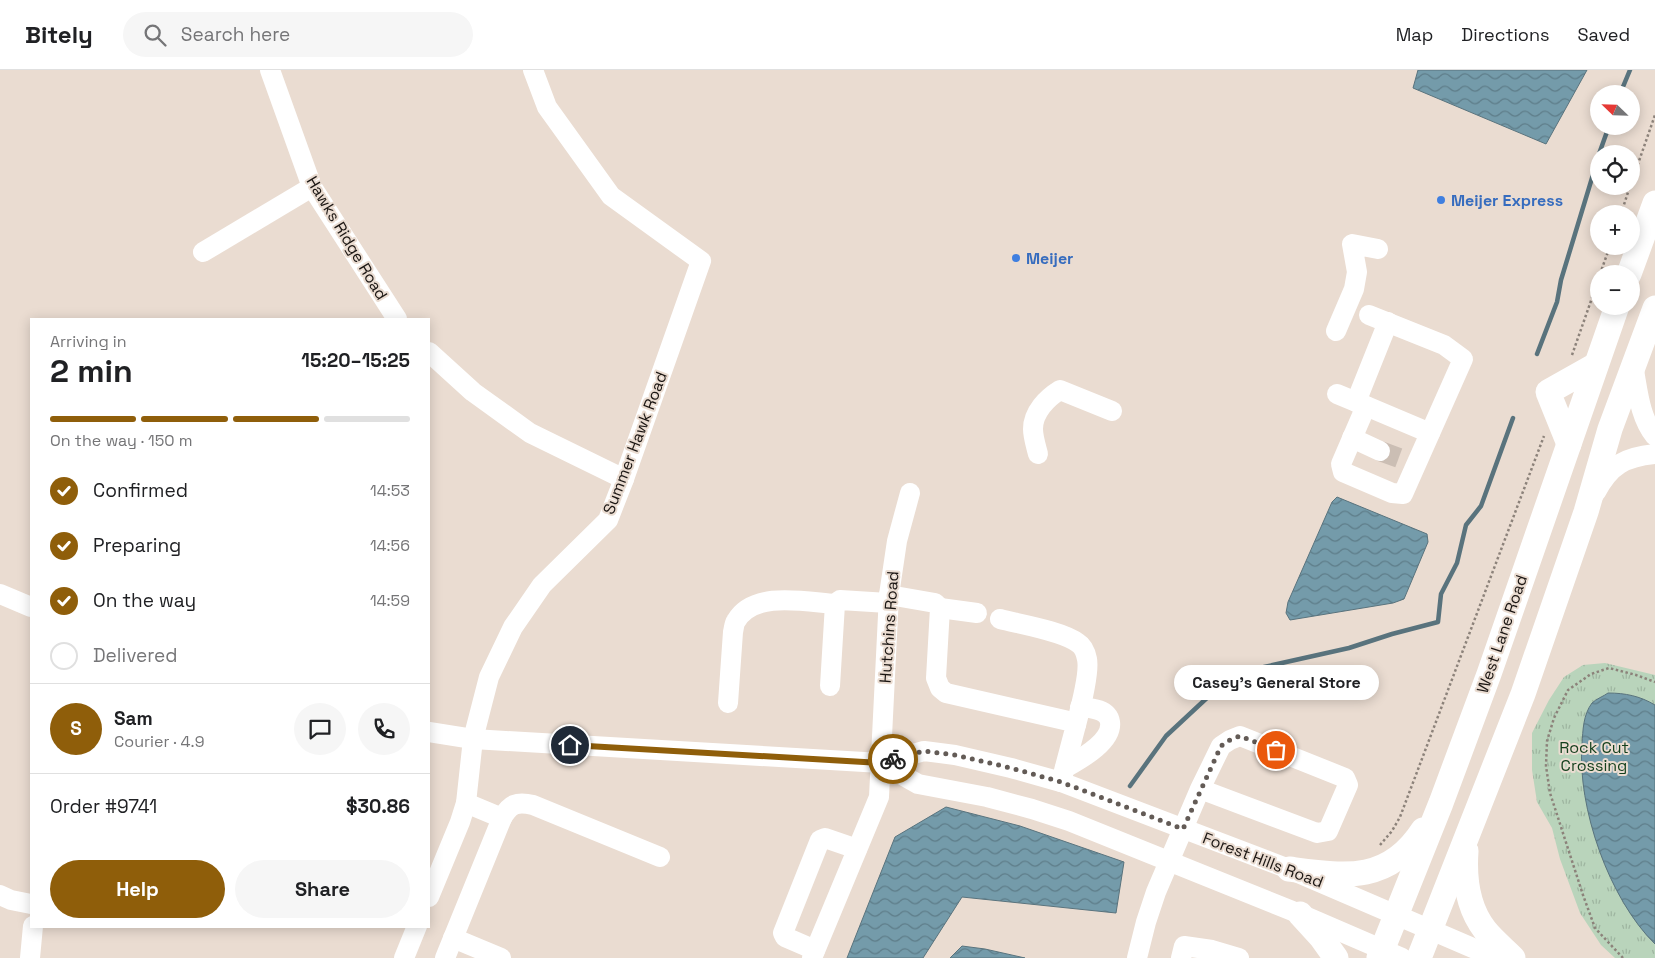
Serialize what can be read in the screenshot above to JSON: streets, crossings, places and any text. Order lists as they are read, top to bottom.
{
  "streets": {
    "main road": ["West Lane Road"],
    "street": [
      "Hawks Ridge Road",
      "Summer Hawk Road",
      "Hutchins Road",
      "Forest Hills Road"
    ]
  },
  "crossings": [
    ["Summer Hawk Road", "Forest Hills Road"],
    ["Hutchins Road", "Forest Hills Road"],
    ["West Lane Road", "Forest Hills Road"]
  ],
  "parks": ["Rock Cut Crossing"],
  "places": ["Meijer Express", "Meijer", "Casey's General Store"],
  "north": "top left",
  "page": {
    "header": "Bitely",
    "search": "Search here",
    "nav": ["Map", "Directions", "Saved"],
    "map_buttons": ["+", "−"],
    "heading": ["2 min", "Arriving in", "15:20–15:25"],
    "panel": [
      "Sam",
      "Courier · 4.9",
      "Order #9741",
      "$30.86"
    ],
    "bar": "On the way · 150 m",
    "list": [
      ["Confirmed", "14:53"],
      ["Preparing", "14:56"],
      ["On the way", "14:59"],
      "Delivered"
    ],
    "bubble": "Casey's General Store",
    "round": "S",
    "buttons": ["Help", "Share"]
  }
}
